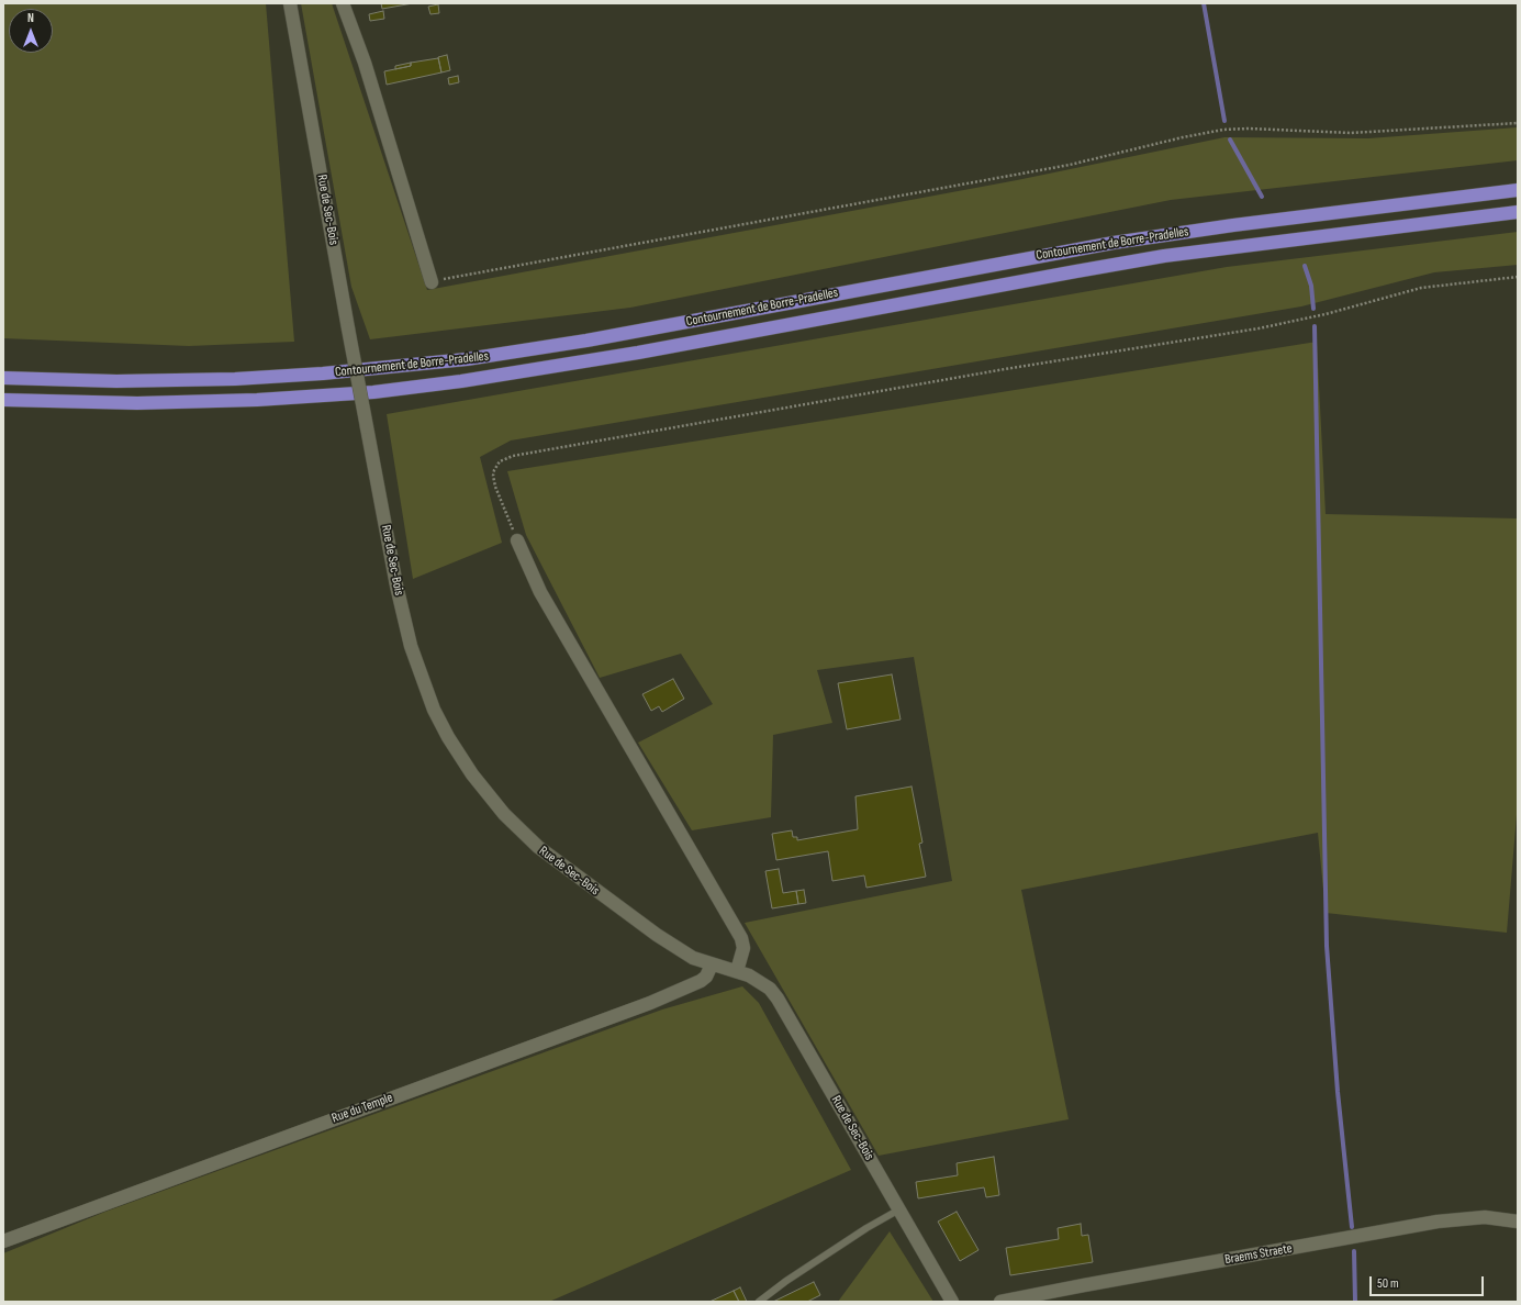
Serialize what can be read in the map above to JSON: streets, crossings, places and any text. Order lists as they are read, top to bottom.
{
  "streets": {
    "highway": ["Contournement de Borre-Pradelles"],
    "street": ["Rue de Sec-Bois", "Rue du Temple", "Braems Straete"]
  },
  "crossings": [
    ["Rue de Sec-Bois", "Rue du Temple"]
  ],
  "scale_bar": "50 m",
  "north": "top"
}
